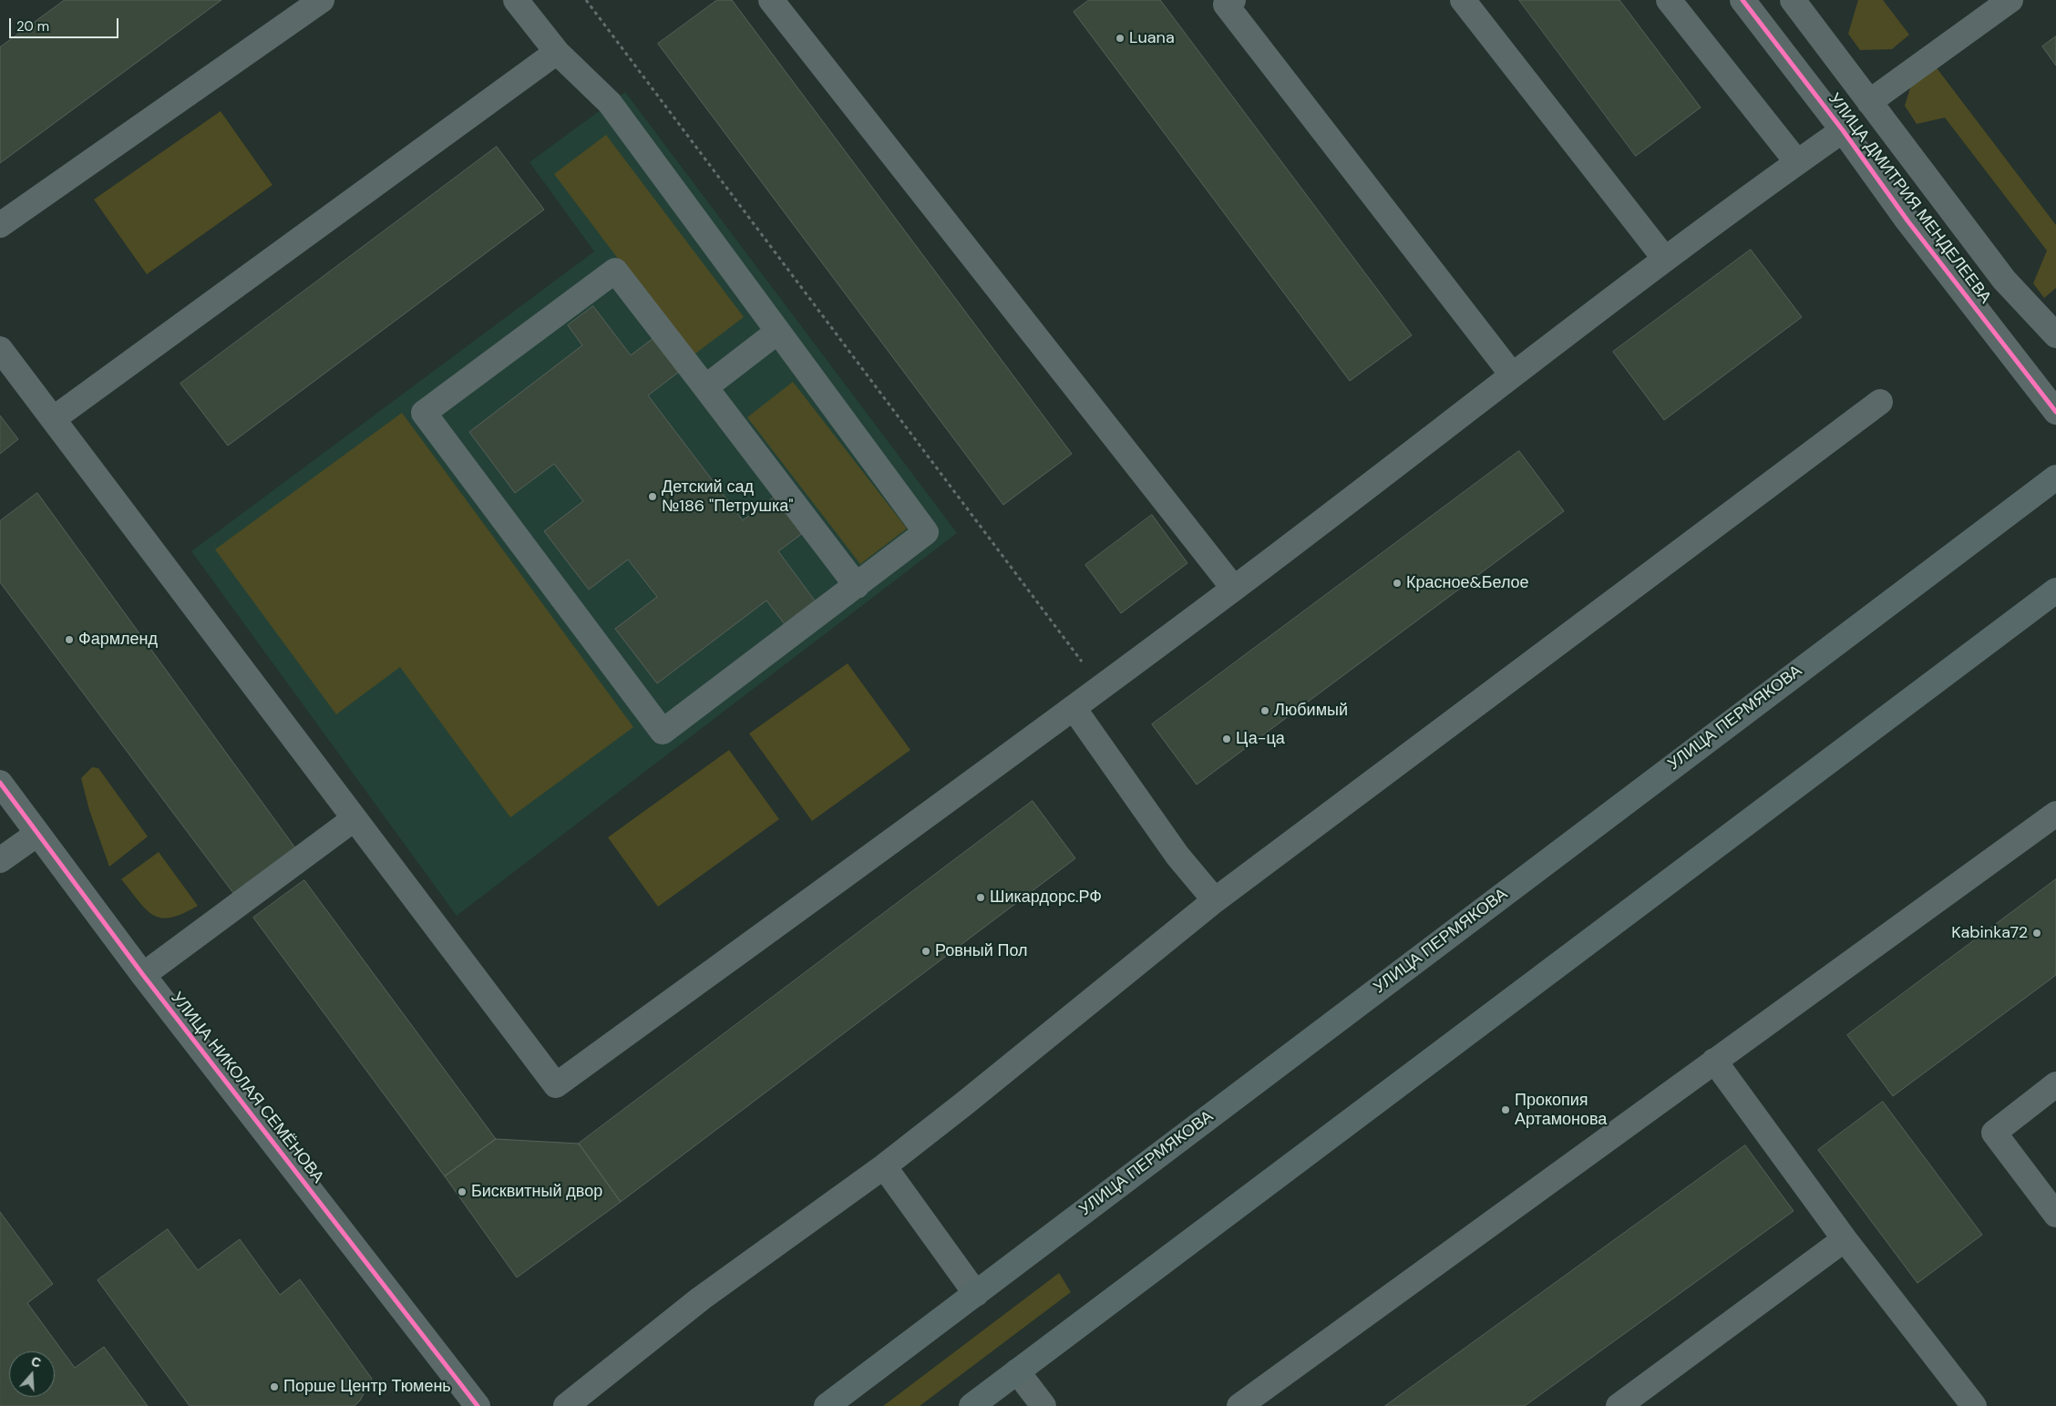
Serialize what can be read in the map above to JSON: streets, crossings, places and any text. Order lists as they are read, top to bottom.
{
  "streets": {
    "main road": ["УЛИЦА ПЕРМЯКОВА"],
    "street": ["УЛИЦА ДМИТРИЯ МЕНДЕЛЕЕВА", "УЛИЦА НИКОЛАЯ СЕМЁНОВА"]
  },
  "places": [
    "Luana",
    "Детский сад №186 \"Петрушка\"",
    "Красное&Белое",
    "Фармленд",
    "Любимый",
    "Ца-ца",
    "Шикардорс.РФ",
    "Kabinka72",
    "Ровный Пол",
    "Прокопия Артамонова",
    "Бисквитный двор",
    "Порше Центр Тюмень"
  ],
  "scale_bar": "20 m",
  "north": "top"
}
